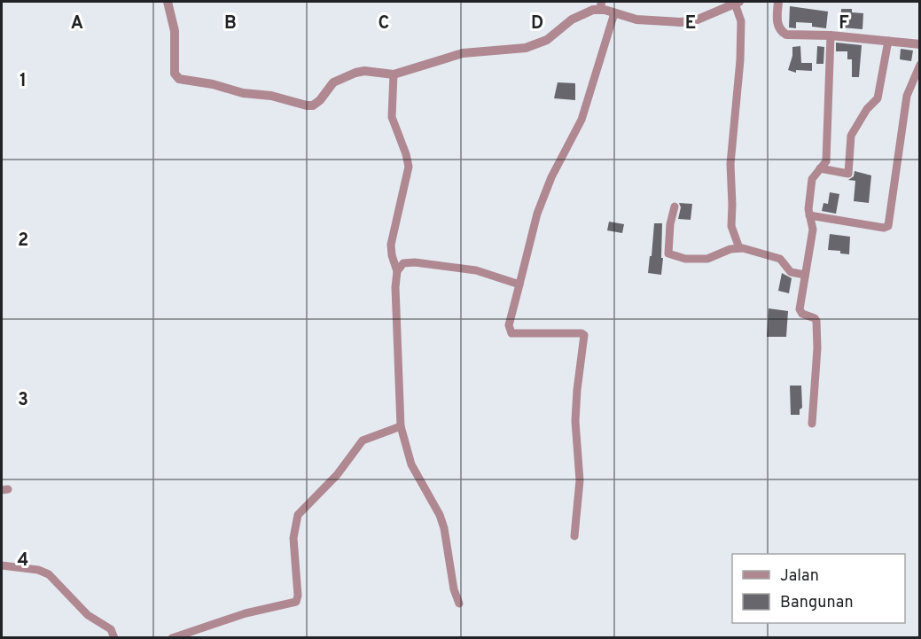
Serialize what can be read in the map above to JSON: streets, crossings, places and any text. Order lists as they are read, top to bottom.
{
  "legend": ["Jalan", "Bangunan"],
  "grid": {
    "columns": [
      "A",
      "B",
      "C",
      "D",
      "E",
      "F"
    ],
    "rows": [
      "1",
      "2",
      "3",
      "4"
    ]
  }
}
